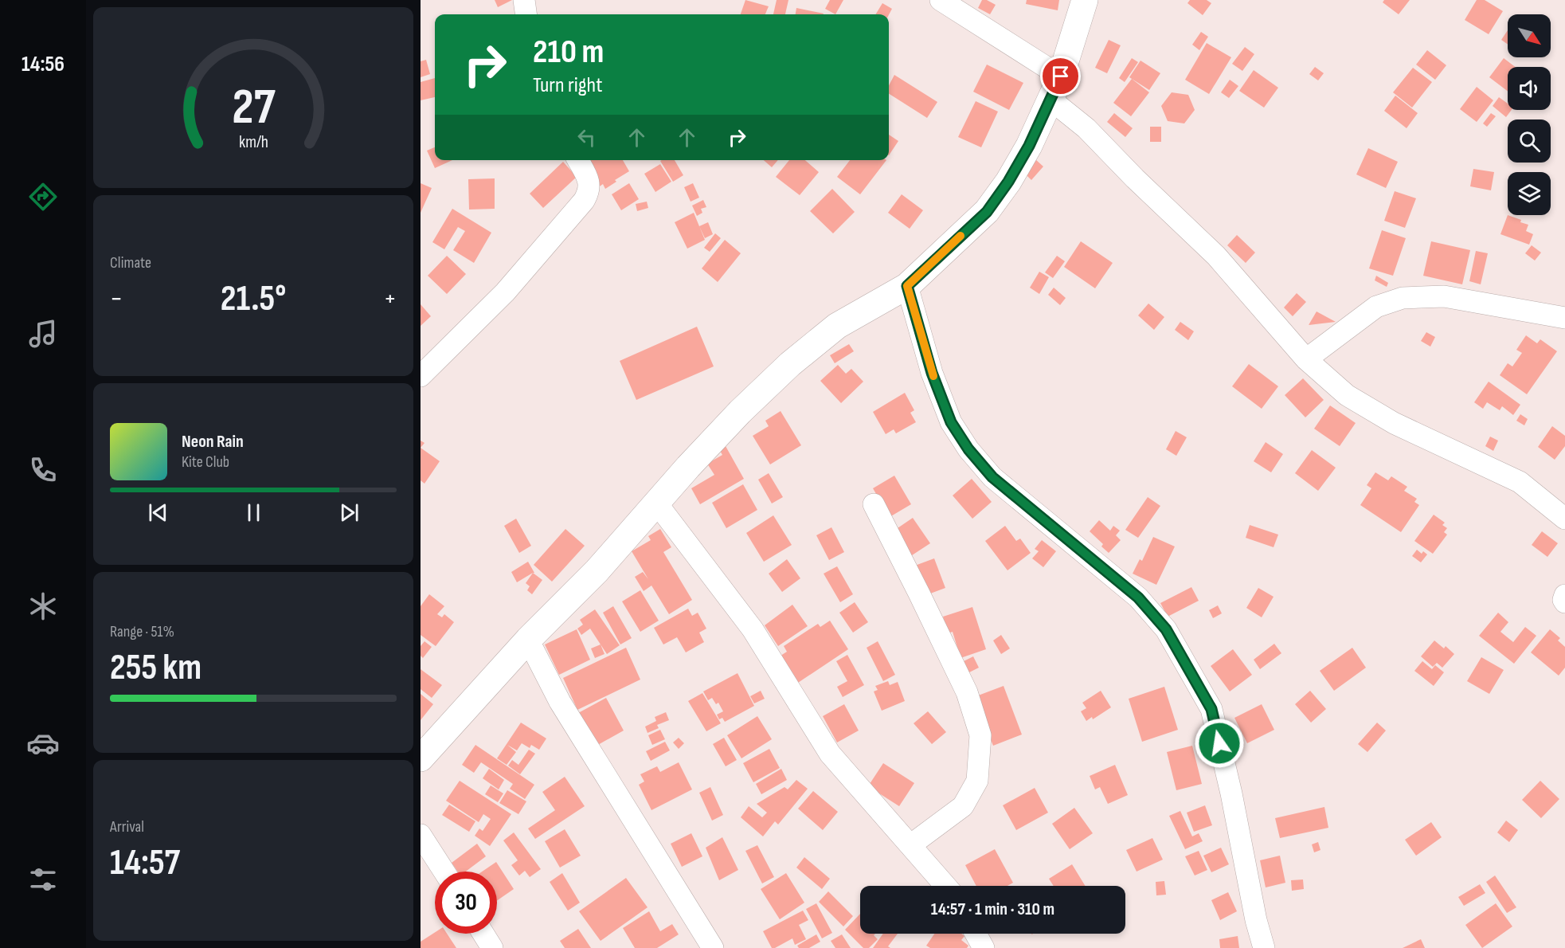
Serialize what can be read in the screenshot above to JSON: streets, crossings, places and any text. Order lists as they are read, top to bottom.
{
  "north": "bottom right",
  "page": {
    "tabs": "14:56",
    "turn": ["210 m", "Turn right"],
    "tile": [
      "Climate",
      ["Range · 51%", "255 km"],
      ["Arrival", "14:57"]
    ],
    "heat": ["−", "21.5°", "+"],
    "song": ["Neon Rain", "Kite Club"],
    "limit": "30",
    "trip": "14:57 · 1 min · 310 m",
    "gauge": ["27", "km/h"]
  }
}
